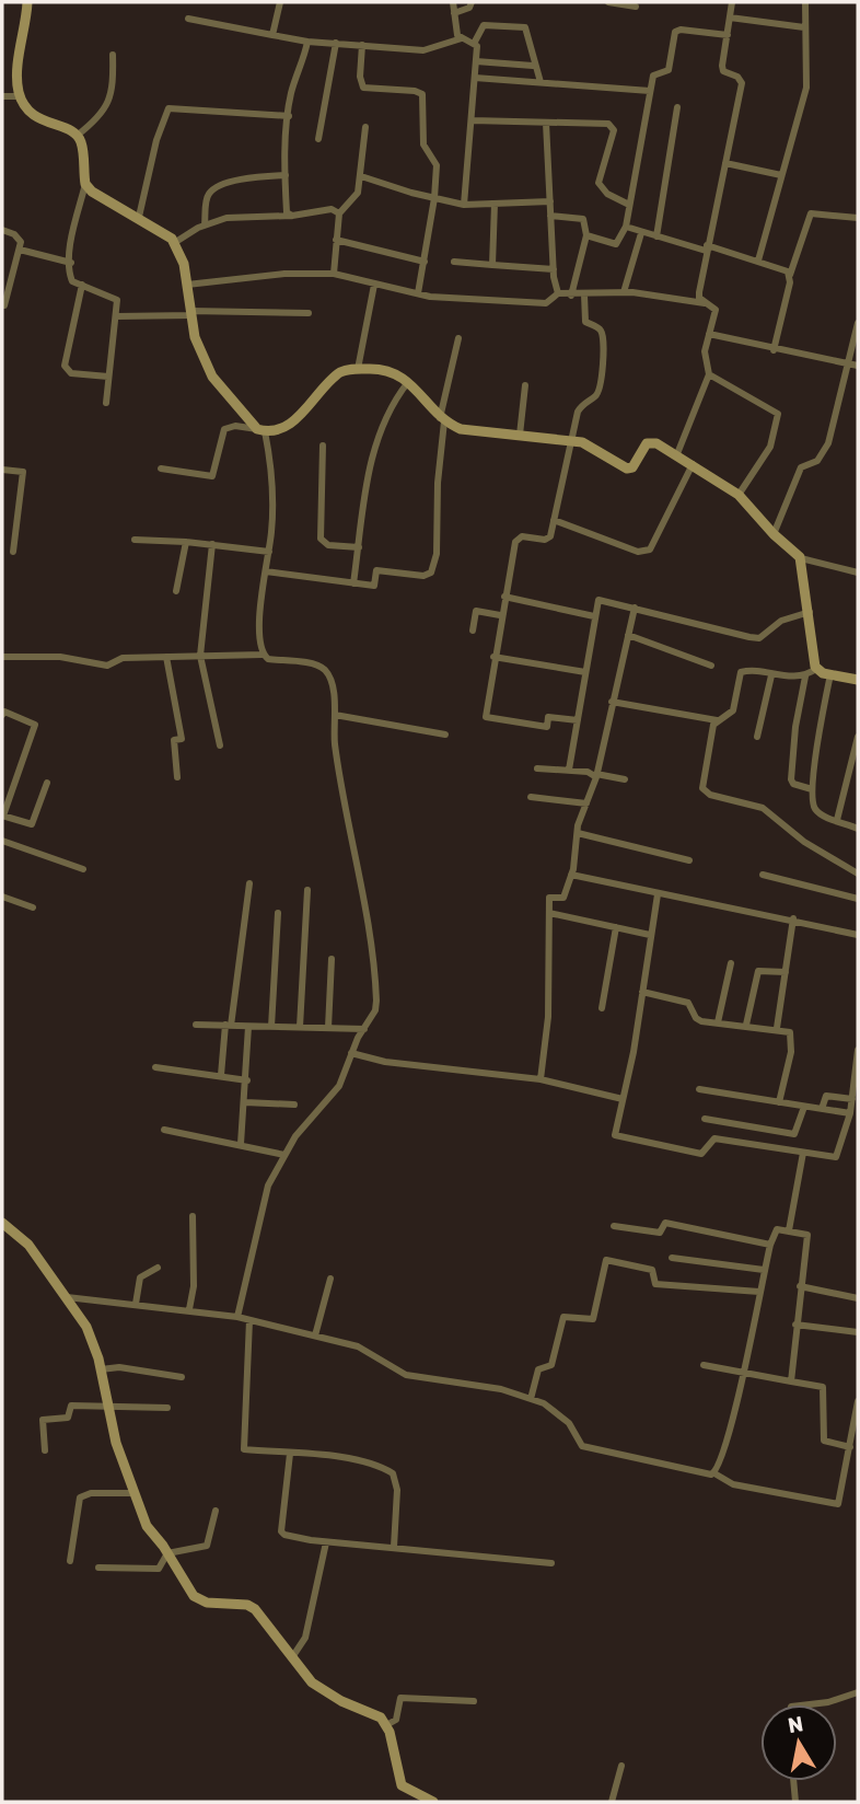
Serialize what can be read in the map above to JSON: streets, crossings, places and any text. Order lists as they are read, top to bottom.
{
  "north": "top"
}
